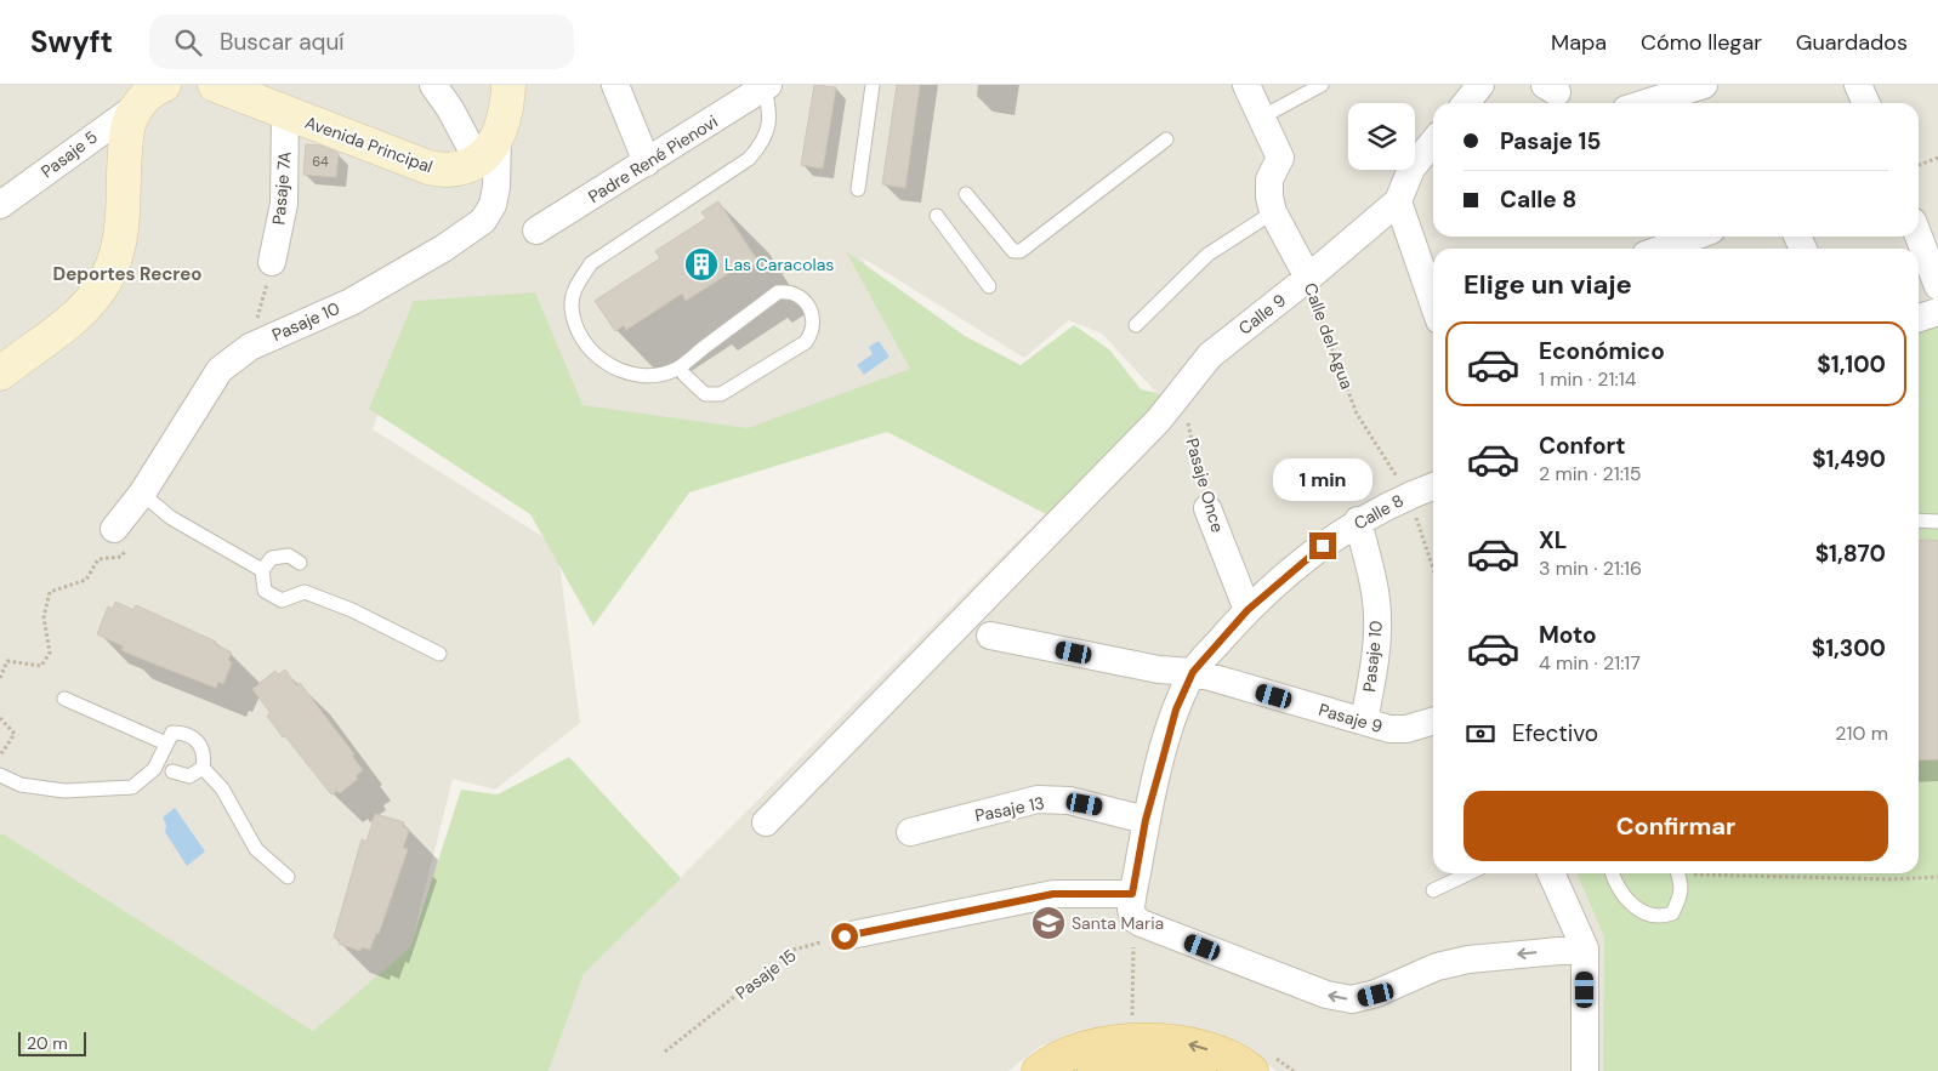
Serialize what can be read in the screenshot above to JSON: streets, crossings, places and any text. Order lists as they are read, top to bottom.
{
  "streets": {
    "street": [
      "Avenida Principal",
      "Pasaje 5",
      "Padre René Pienovi",
      "Pasaje 7A",
      "Calle 9",
      "Pasaje 10",
      "Calle del Agua",
      "Pasaje Once",
      "Calle 8",
      "Pasaje 9",
      "Pasaje 13"
    ],
    "path": ["Pasaje 15"]
  },
  "crossings": [
    ["Avenida Principal", "Pasaje 7A"],
    ["Avenida Principal", "Pasaje 10"],
    ["Calle 9", "Calle del Agua"],
    ["Calle 9", "Pasaje Once"],
    ["Pasaje 10", "Calle 8"],
    ["Pasaje 10", "Pasaje 9"],
    ["Calle del Agua", "Calle 8"],
    ["Pasaje Once", "Calle 8"],
    ["Calle 8", "Pasaje 9"],
    ["Calle 8", "Pasaje 13"]
  ],
  "districts": ["Deportes Recreo"],
  "places": {
    "building": ["Las Caracolas"],
    "school or university": ["Santa Maria"]
  },
  "house_numbers": ["64"],
  "scale_bar": "20 m",
  "page": {
    "header": "Swyft",
    "search": "Buscar aquí",
    "nav": ["Mapa", "Cómo llegar", "Guardados"],
    "banner": ["Pasaje 15", "Calle 8"],
    "heading": "Elige un viaje",
    "list": [
      {
        "name": "Económico",
        "note": "1 min · 21:14",
        "value": "$1,100"
      },
      {
        "name": "Confort",
        "note": "2 min · 21:15",
        "value": "$1,490"
      },
      {
        "name": "XL",
        "note": "3 min · 21:16",
        "value": "$1,870"
      },
      {
        "name": "Moto",
        "note": "4 min · 21:17",
        "value": "$1,300"
      }
    ],
    "bubble": "1 min",
    "pay": ["Efectivo", "210 m"],
    "buttons": "Confirmar",
    "scale": "20 m"
  }
}
